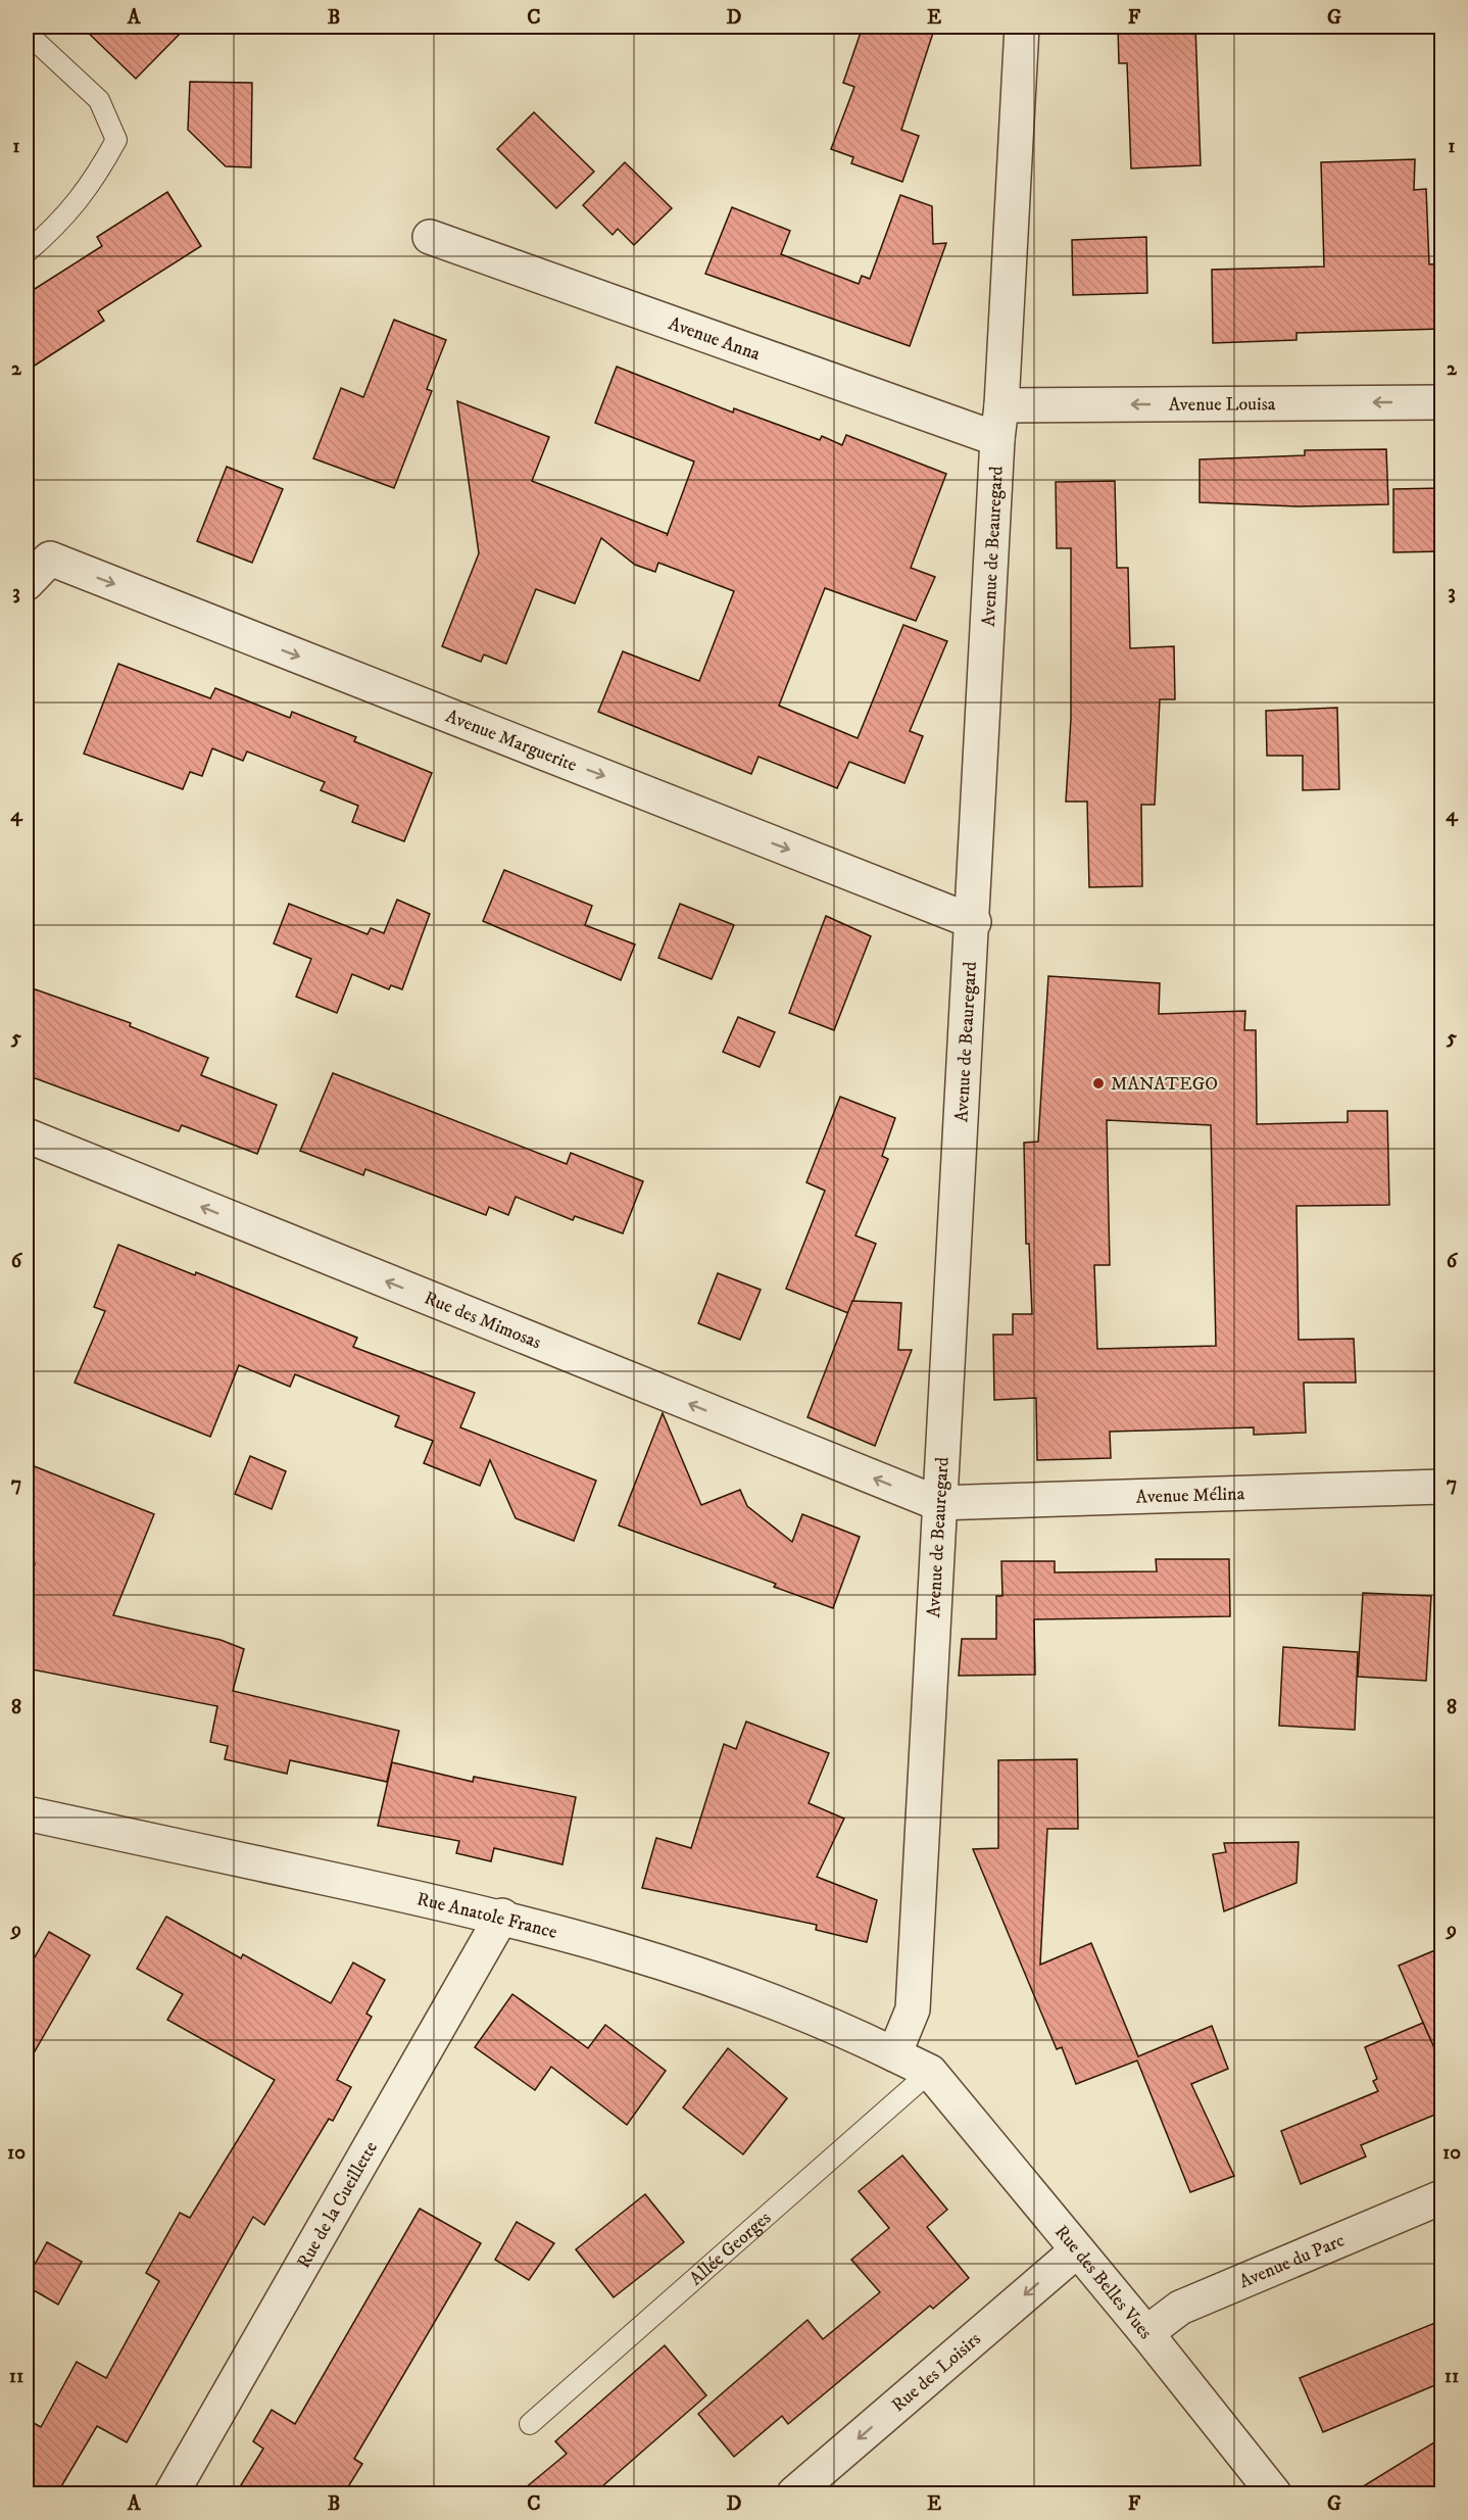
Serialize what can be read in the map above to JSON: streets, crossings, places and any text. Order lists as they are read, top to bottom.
{
  "streets": {
    "street": [
      "Avenue Anna",
      "Avenue Louisa",
      "Avenue de Beauregard",
      "Avenue Marguerite",
      "Rue des Mimosas",
      "Avenue Mélina",
      "Rue Anatole France",
      "Rue de la Cueillette",
      "Avenue du Parc",
      "Rue des Belles Vues",
      "Rue des Loisirs"
    ],
    "lane": ["Allée Georges"]
  },
  "crossings": [
    ["Avenue Anna", "Avenue de Beauregard"],
    ["Avenue Louisa", "Avenue de Beauregard"],
    ["Avenue de Beauregard", "Avenue Marguerite"],
    ["Avenue de Beauregard", "Rue des Mimosas"],
    ["Avenue de Beauregard", "Avenue Mélina"],
    ["Avenue de Beauregard", "Rue Anatole France"],
    ["Rue des Mimosas", "Avenue Mélina"],
    ["Rue Anatole France", "Rue de la Cueillette"],
    ["Rue Anatole France", "Allée Georges"],
    ["Rue Anatole France", "Rue des Belles Vues"],
    ["Allée Georges", "Rue des Belles Vues"],
    ["Avenue du Parc", "Rue des Belles Vues"],
    ["Rue des Belles Vues", "Rue des Loisirs"]
  ],
  "one_way": [
    "Avenue Louisa",
    "Avenue Marguerite",
    "Rue des Mimosas",
    "Rue des Loisirs"
  ],
  "places": ["MANATEGO"],
  "grid": {
    "columns": [
      "A",
      "B",
      "C",
      "D",
      "E",
      "F",
      "G"
    ],
    "rows": [
      "1",
      "2",
      "3",
      "4",
      "5",
      "6",
      "7",
      "8",
      "9",
      "10",
      "11"
    ]
  }
}
